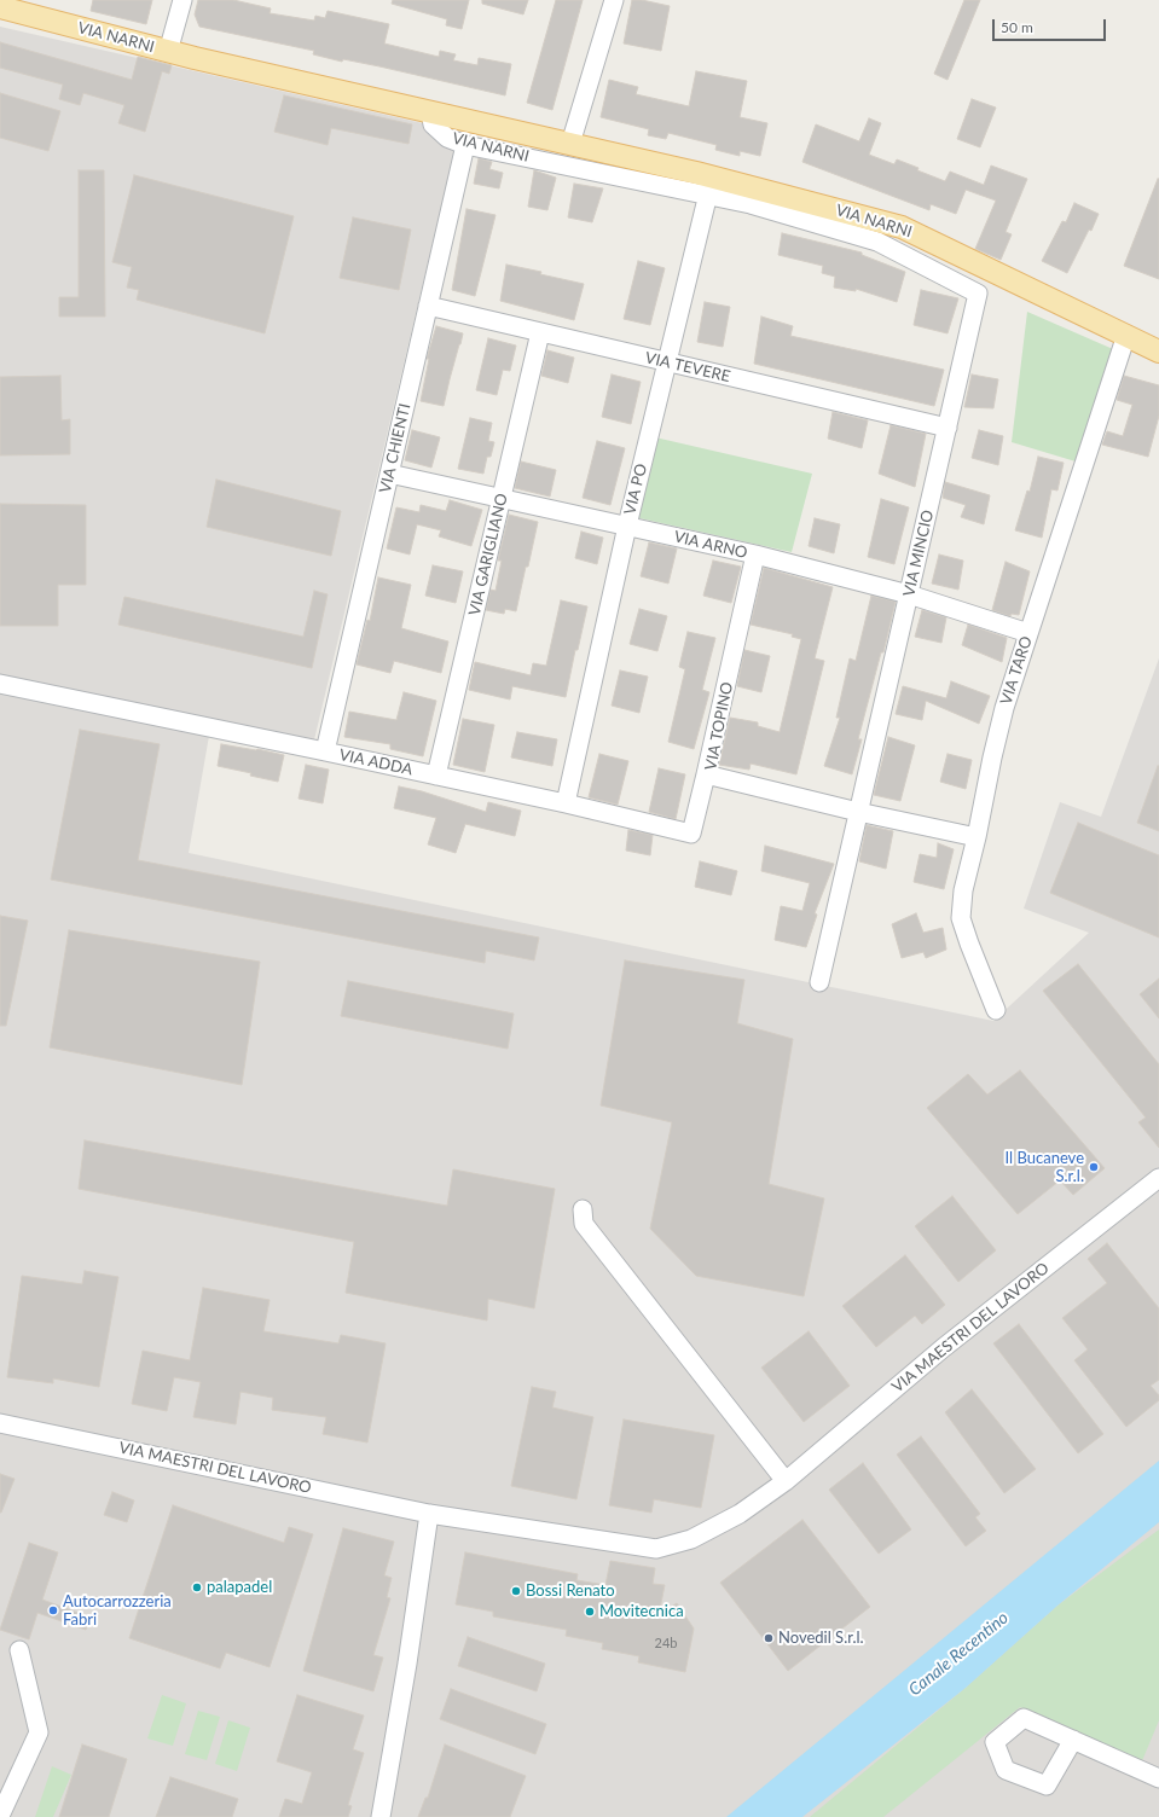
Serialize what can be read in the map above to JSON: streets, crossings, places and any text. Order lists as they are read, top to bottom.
{
  "streets": {
    "main road": ["VIA NARNI"],
    "street": [
      "VIA TEVERE",
      "VIA CHIENTI",
      "VIA PO",
      "VIA ARNO",
      "VIA MINCIO",
      "VIA GARIGLIANO",
      "VIA TARO",
      "VIA TOPINO",
      "VIA ADDA",
      "VIA MAESTRI DEL LAVORO"
    ]
  },
  "crossings": [
    ["VIA NARNI", "VIA CHIENTI"],
    ["VIA NARNI", "VIA PO"],
    ["VIA NARNI", "VIA MINCIO"],
    ["VIA NARNI", "VIA TARO"],
    ["VIA TEVERE", "VIA CHIENTI"],
    ["VIA TEVERE", "VIA PO"],
    ["VIA TEVERE", "VIA MINCIO"],
    ["VIA TEVERE", "VIA GARIGLIANO"],
    ["VIA CHIENTI", "VIA ARNO"],
    ["VIA CHIENTI", "VIA ADDA"],
    ["VIA PO", "VIA ARNO"],
    ["VIA PO", "VIA ADDA"],
    ["VIA ARNO", "VIA MINCIO"],
    ["VIA ARNO", "VIA GARIGLIANO"],
    ["VIA ARNO", "VIA TARO"],
    ["VIA ARNO", "VIA TOPINO"],
    ["VIA MINCIO", "VIA TOPINO"],
    ["VIA GARIGLIANO", "VIA ADDA"],
    ["VIA TOPINO", "VIA ADDA"]
  ],
  "water": ["Canale Recentino"],
  "places": [
    "Il Bucaneve S.r.l.",
    "palapadel",
    "Bossi Renato",
    "Autocarrozzeria Fabri",
    "Movitecnica",
    "Novedil S.r.l."
  ],
  "house_numbers": ["24b"],
  "scale_bar": "50 m"
}
